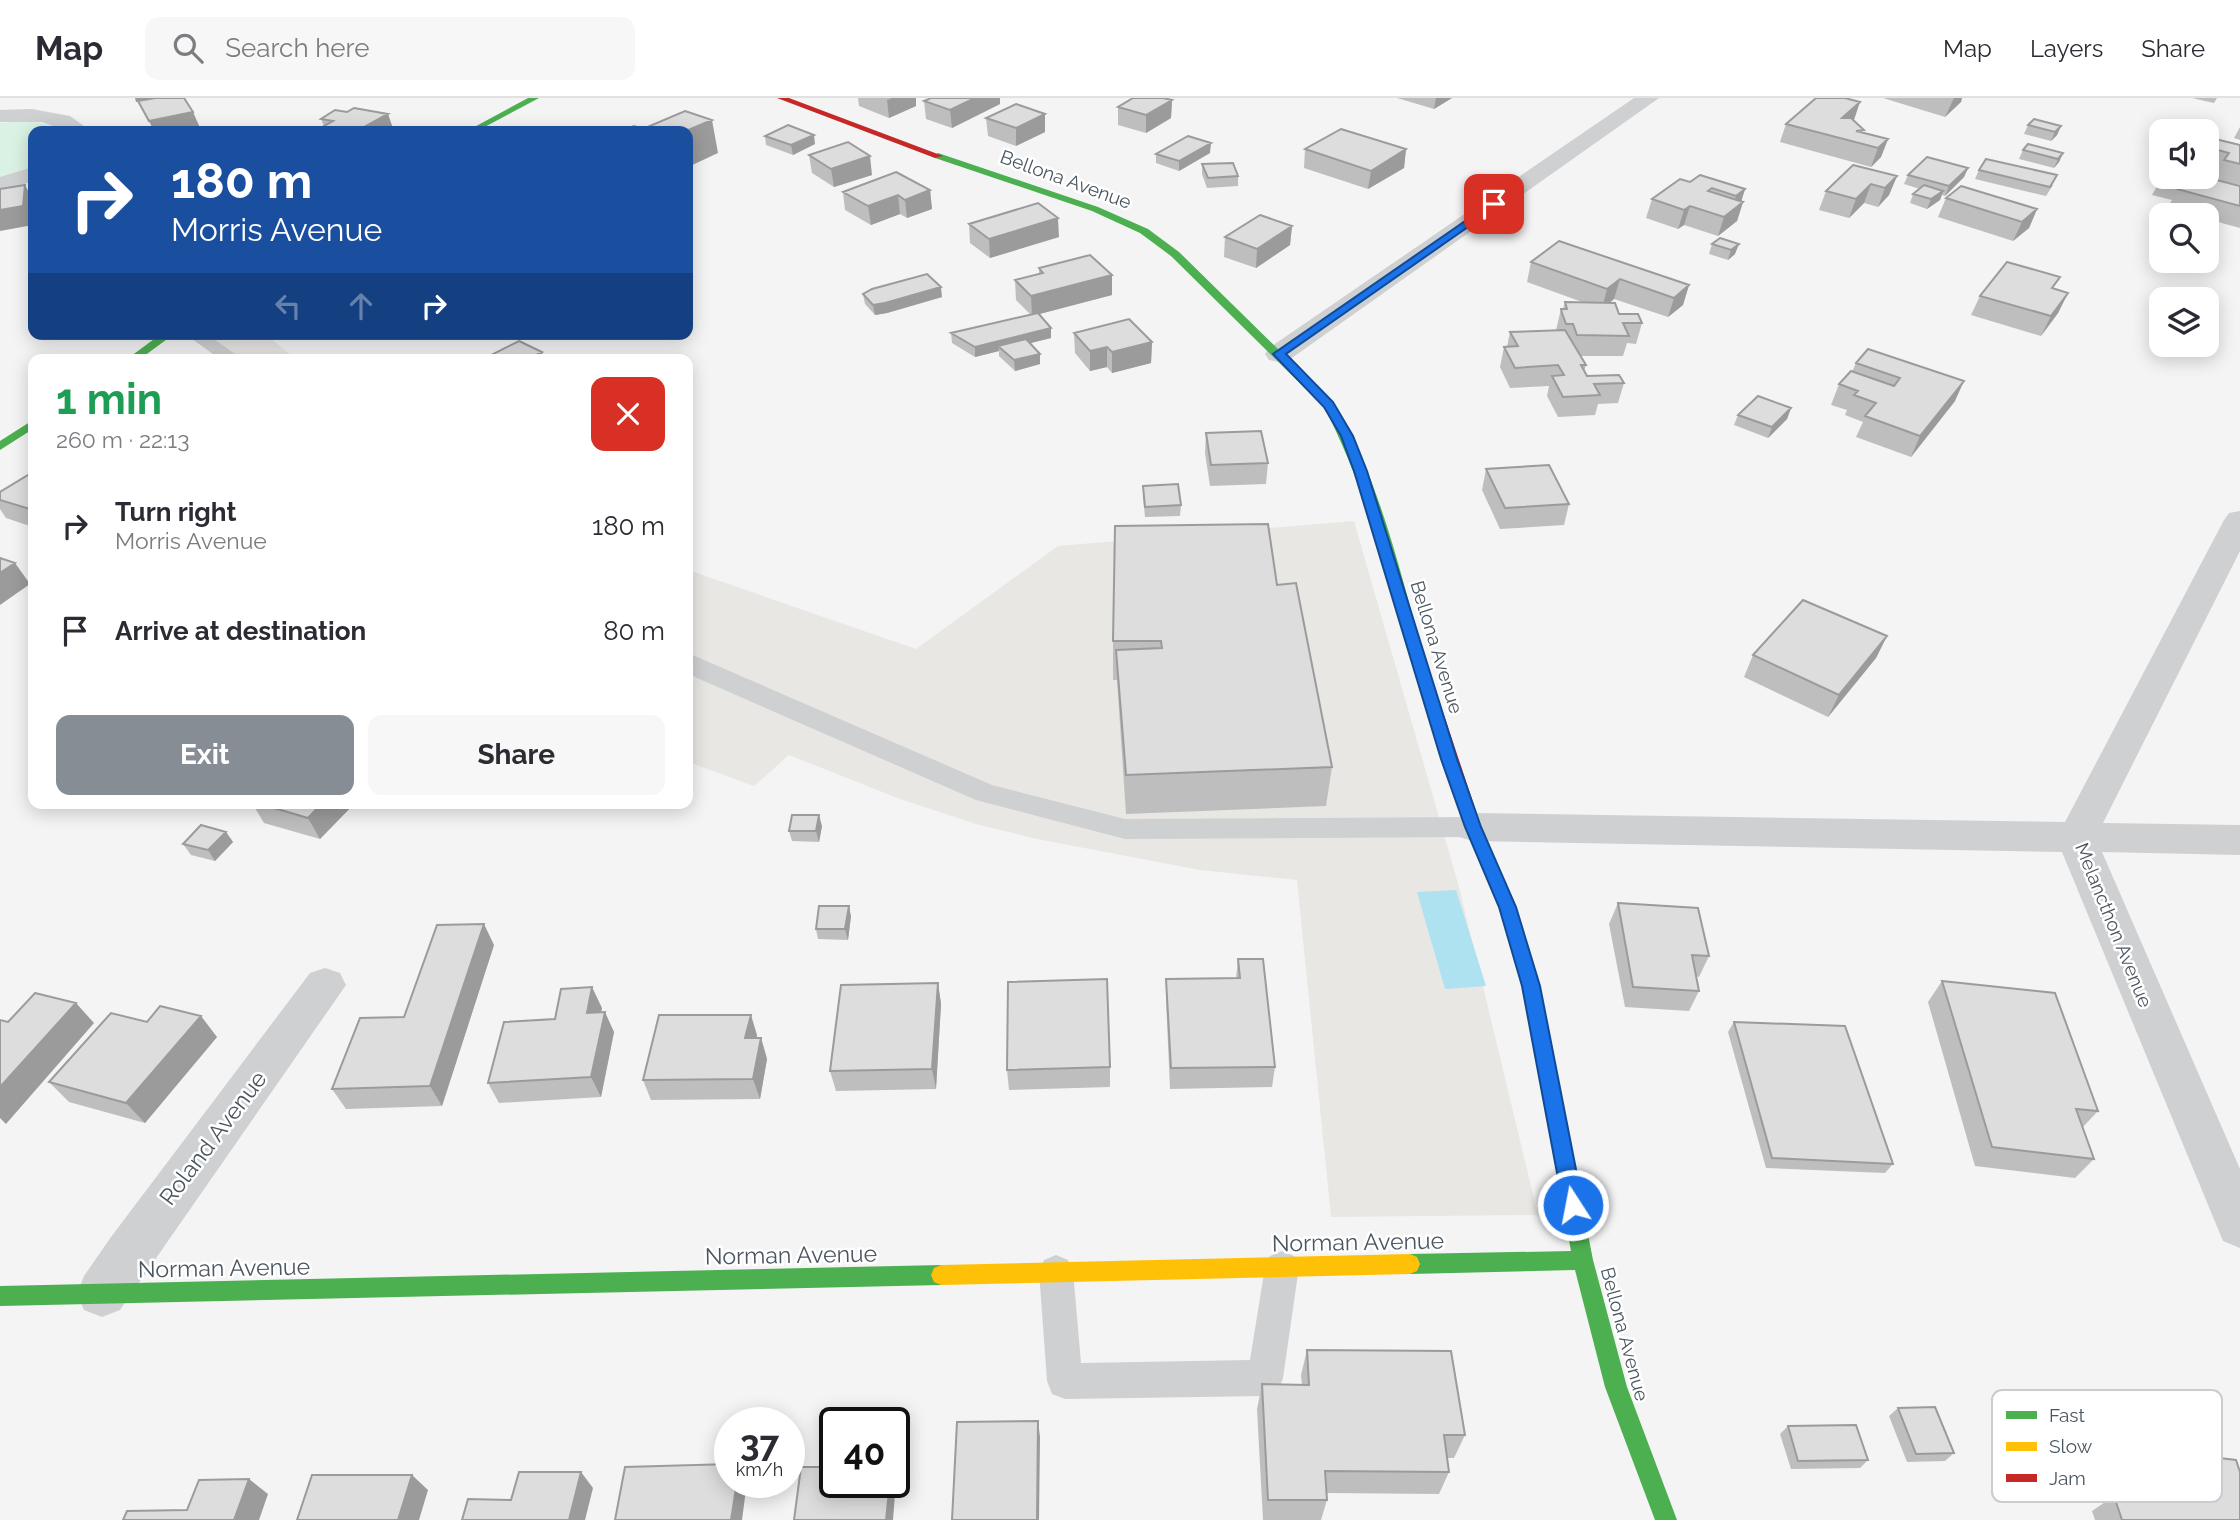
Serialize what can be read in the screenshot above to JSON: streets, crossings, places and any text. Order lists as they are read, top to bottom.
{
  "streets": {
    "street": [
      "Bellona Avenue",
      "Melancthon Avenue",
      "Roland Avenue",
      "Norman Avenue"
    ]
  },
  "crossings": [
    ["Bellona Avenue", "Norman Avenue"],
    ["Roland Avenue", "Norman Avenue"]
  ],
  "legend": ["Fast", "Slow", "Jam"],
  "page": {
    "header": "Map",
    "search": "Search here",
    "nav": ["Map", "Layers", "Share"],
    "turn": ["180 m", "Morris Avenue"],
    "heading": ["1 min", "260 m · 22:13"],
    "list": [
      {
        "name": "Turn right",
        "note": "Morris Avenue",
        "value": "180 m"
      },
      {
        "name": "Arrive at destination",
        "value": "80 m"
      }
    ],
    "buttons": ["Exit", "Share"],
    "speed": "37 km/h",
    "limit": "40"
  }
}
